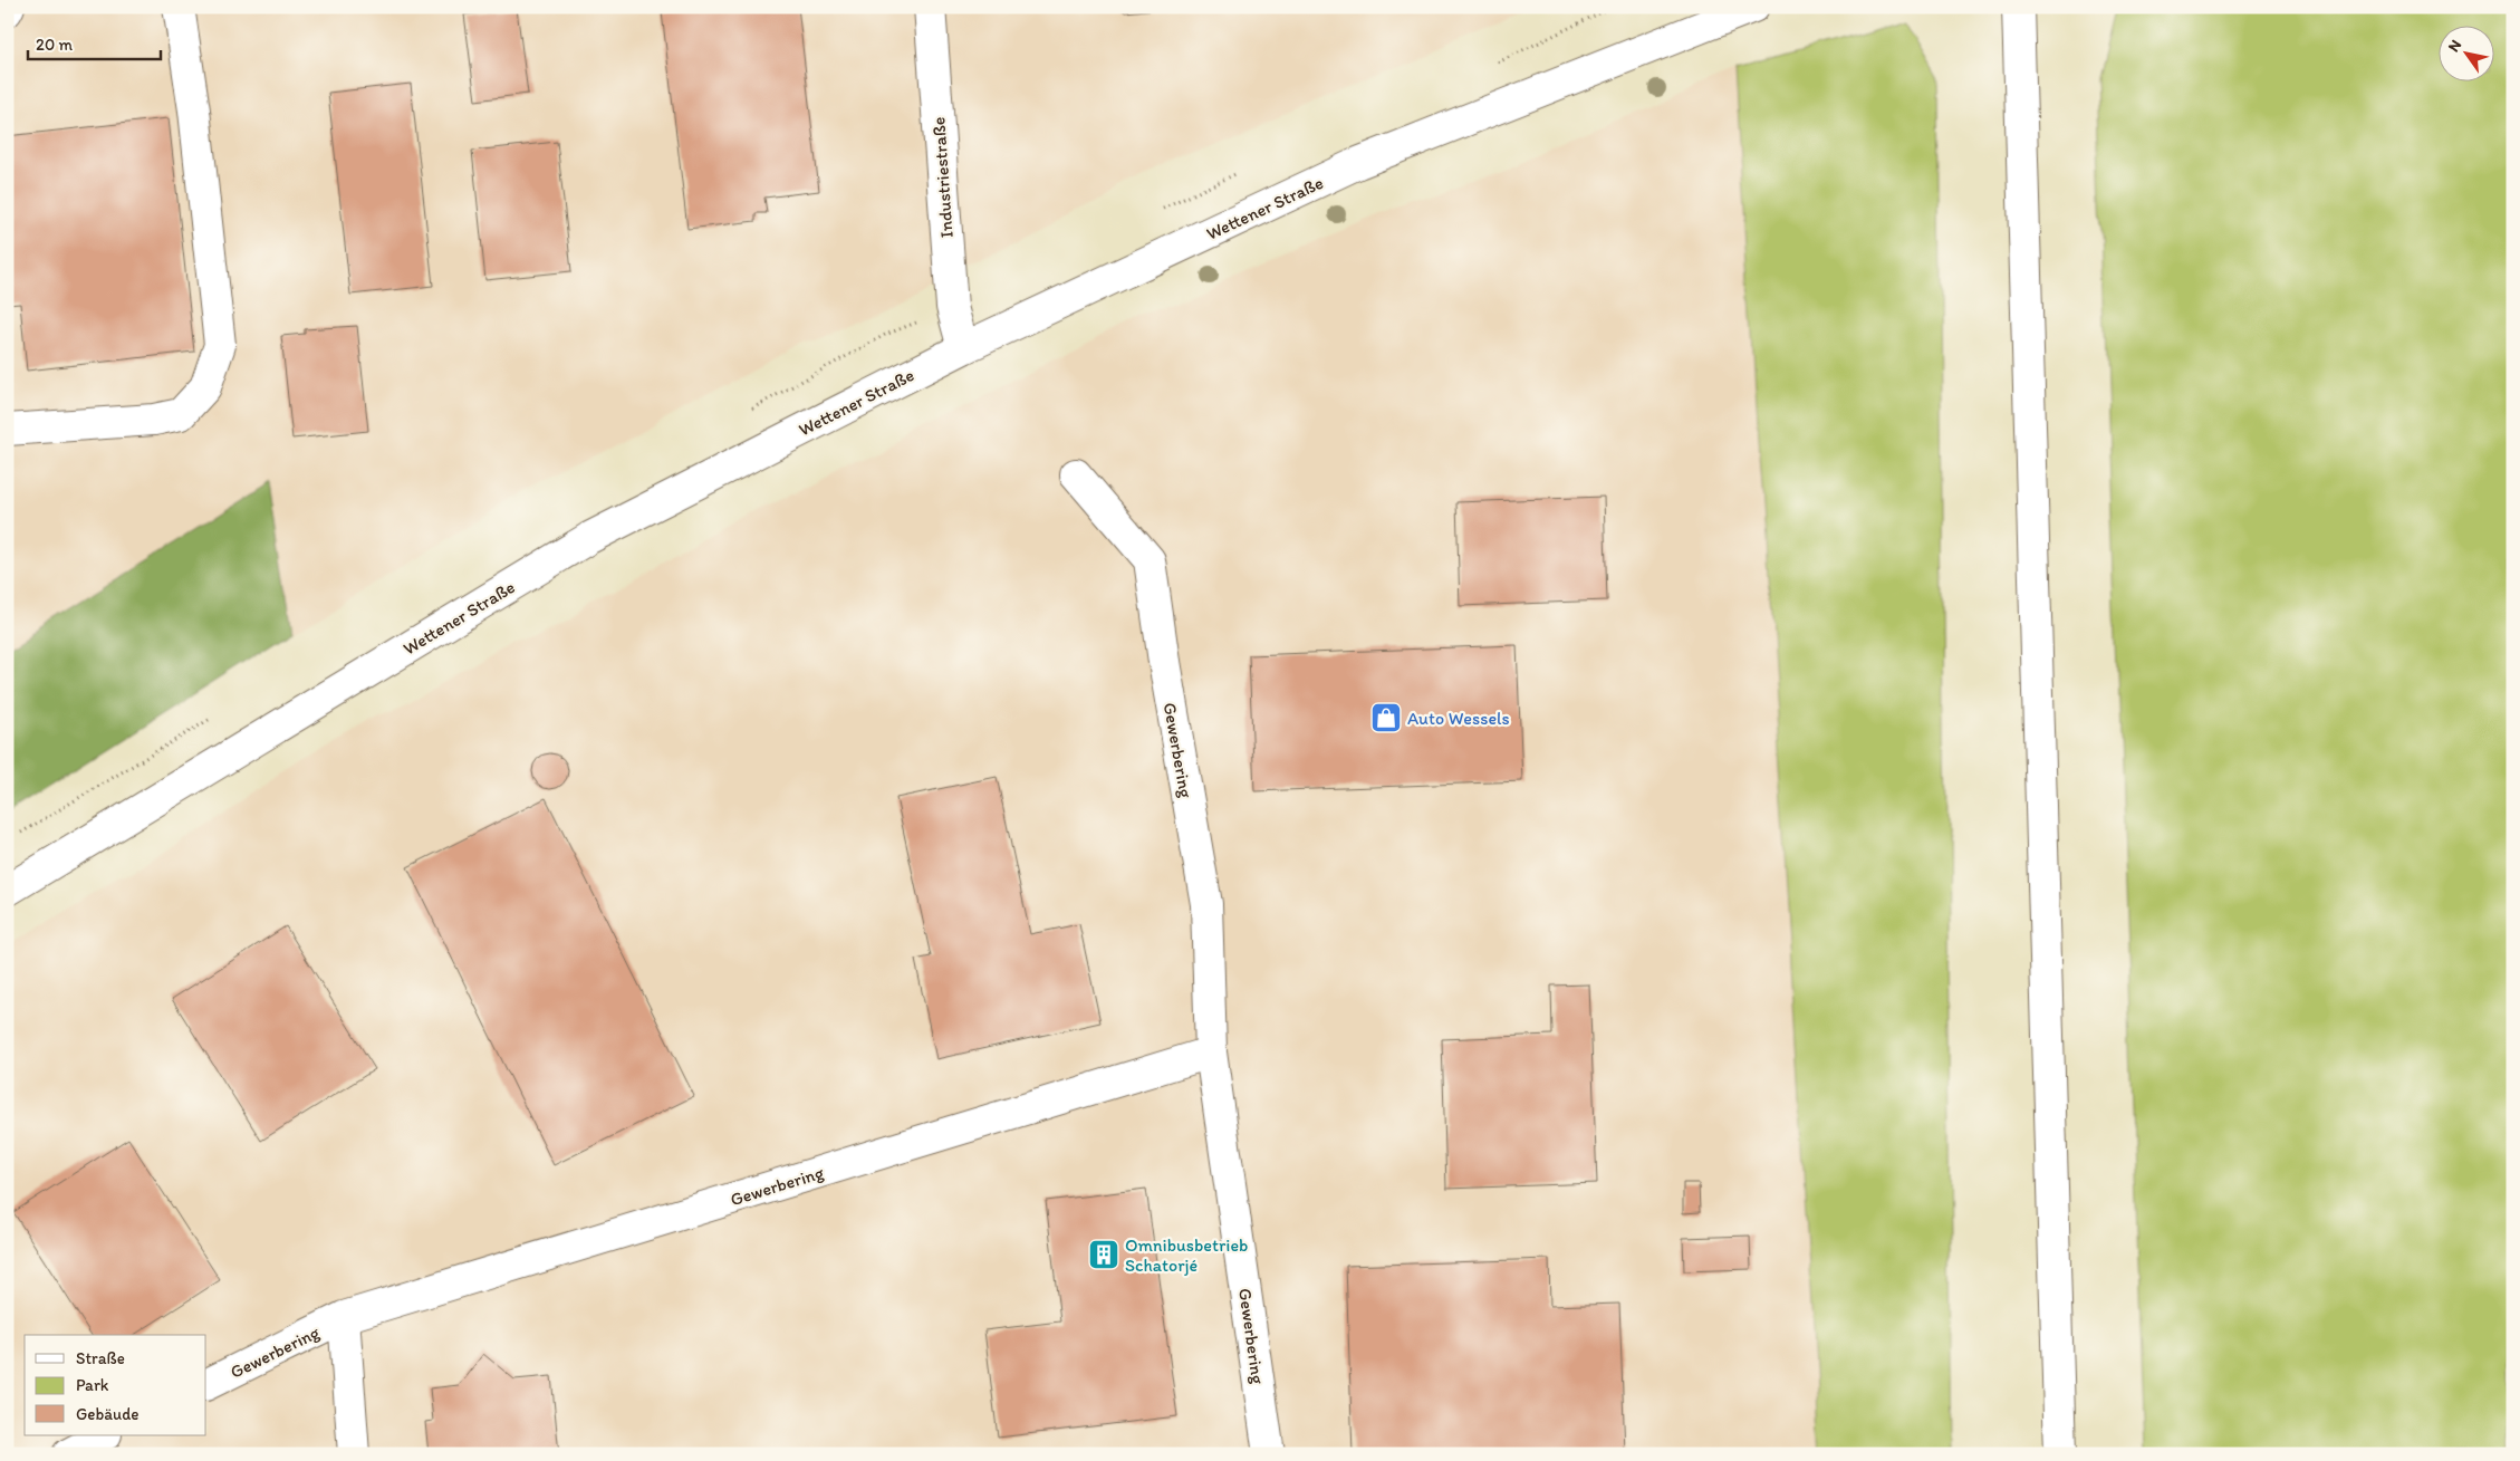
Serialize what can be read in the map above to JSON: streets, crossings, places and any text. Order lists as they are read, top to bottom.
{
  "streets": {
    "street": ["Industriestraße", "Wettener Straße", "Gewerbering"]
  },
  "crossings": [
    ["Industriestraße", "Wettener Straße"]
  ],
  "places": {
    "shop": ["Auto Wessels"],
    "building": ["Omnibusbetrieb Schatorjé"]
  },
  "legend": ["Straße", "Park", "Gebäude"],
  "scale_bar": "20 m",
  "north": "top left"
}
